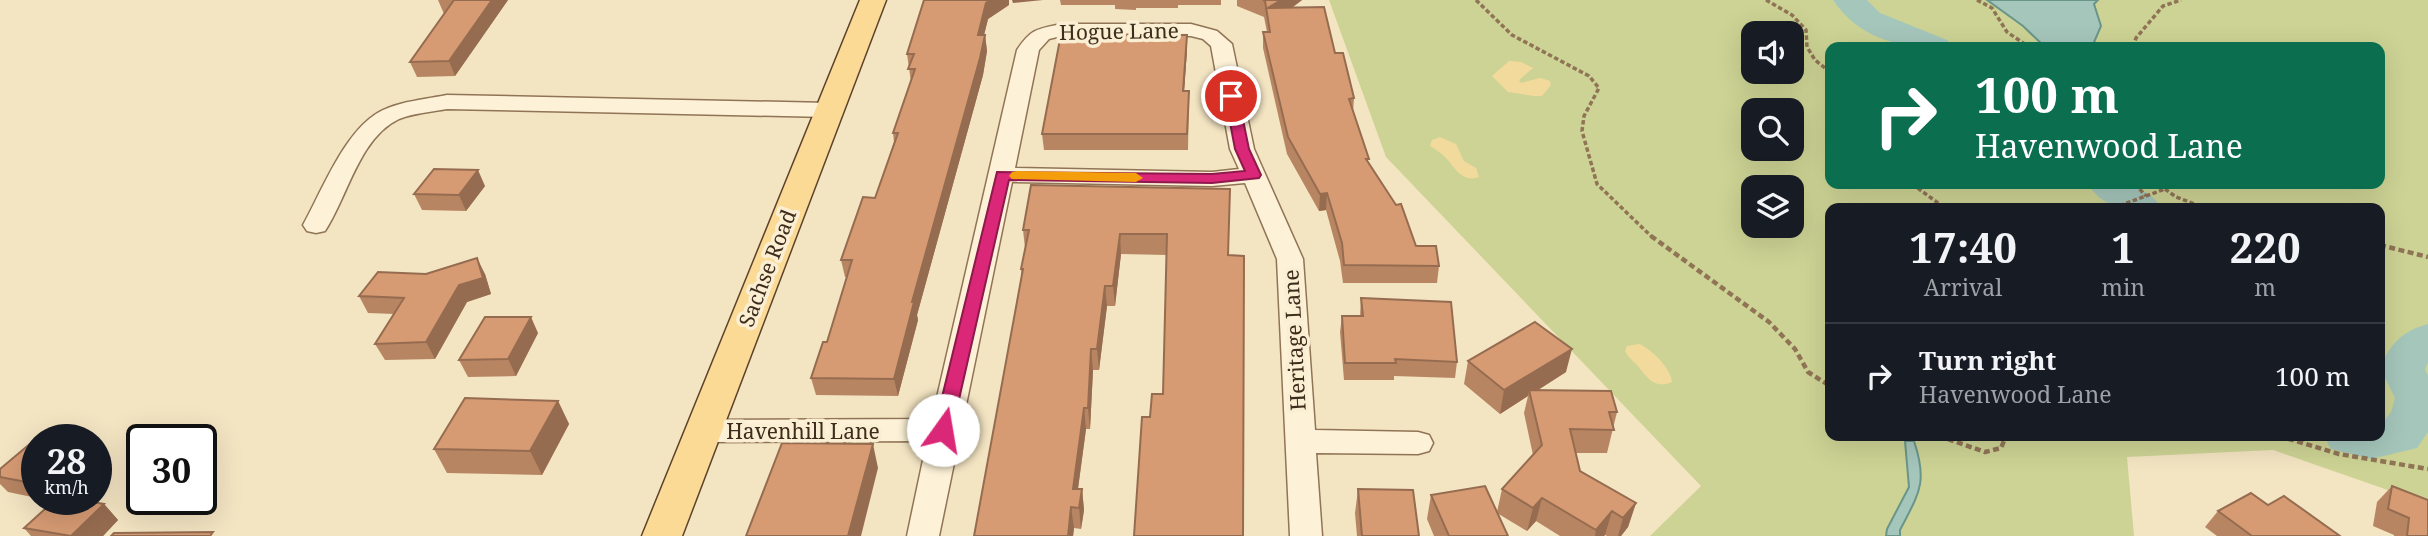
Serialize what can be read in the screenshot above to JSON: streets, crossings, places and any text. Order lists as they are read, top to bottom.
{
  "streets": {
    "main road": ["Sachse Road"],
    "street": ["Hogue Lane", "Heritage Lane", "Havenhill Lane"]
  },
  "crossings": [
    ["Hogue Lane", "Heritage Lane"],
    ["Hogue Lane", "Havenhill Lane"],
    ["Sachse Road", "Havenhill Lane"]
  ],
  "page": {
    "turn": ["100 m", "Havenwood Lane"],
    "eta": [
      "17:40",
      "Arrival",
      "1",
      "min",
      "220",
      "m"
    ],
    "list": [
      {
        "name": "Turn right",
        "note": "Havenwood Lane",
        "value": "100 m"
      }
    ],
    "speed": "28 km/h",
    "limit": "30"
  }
}
